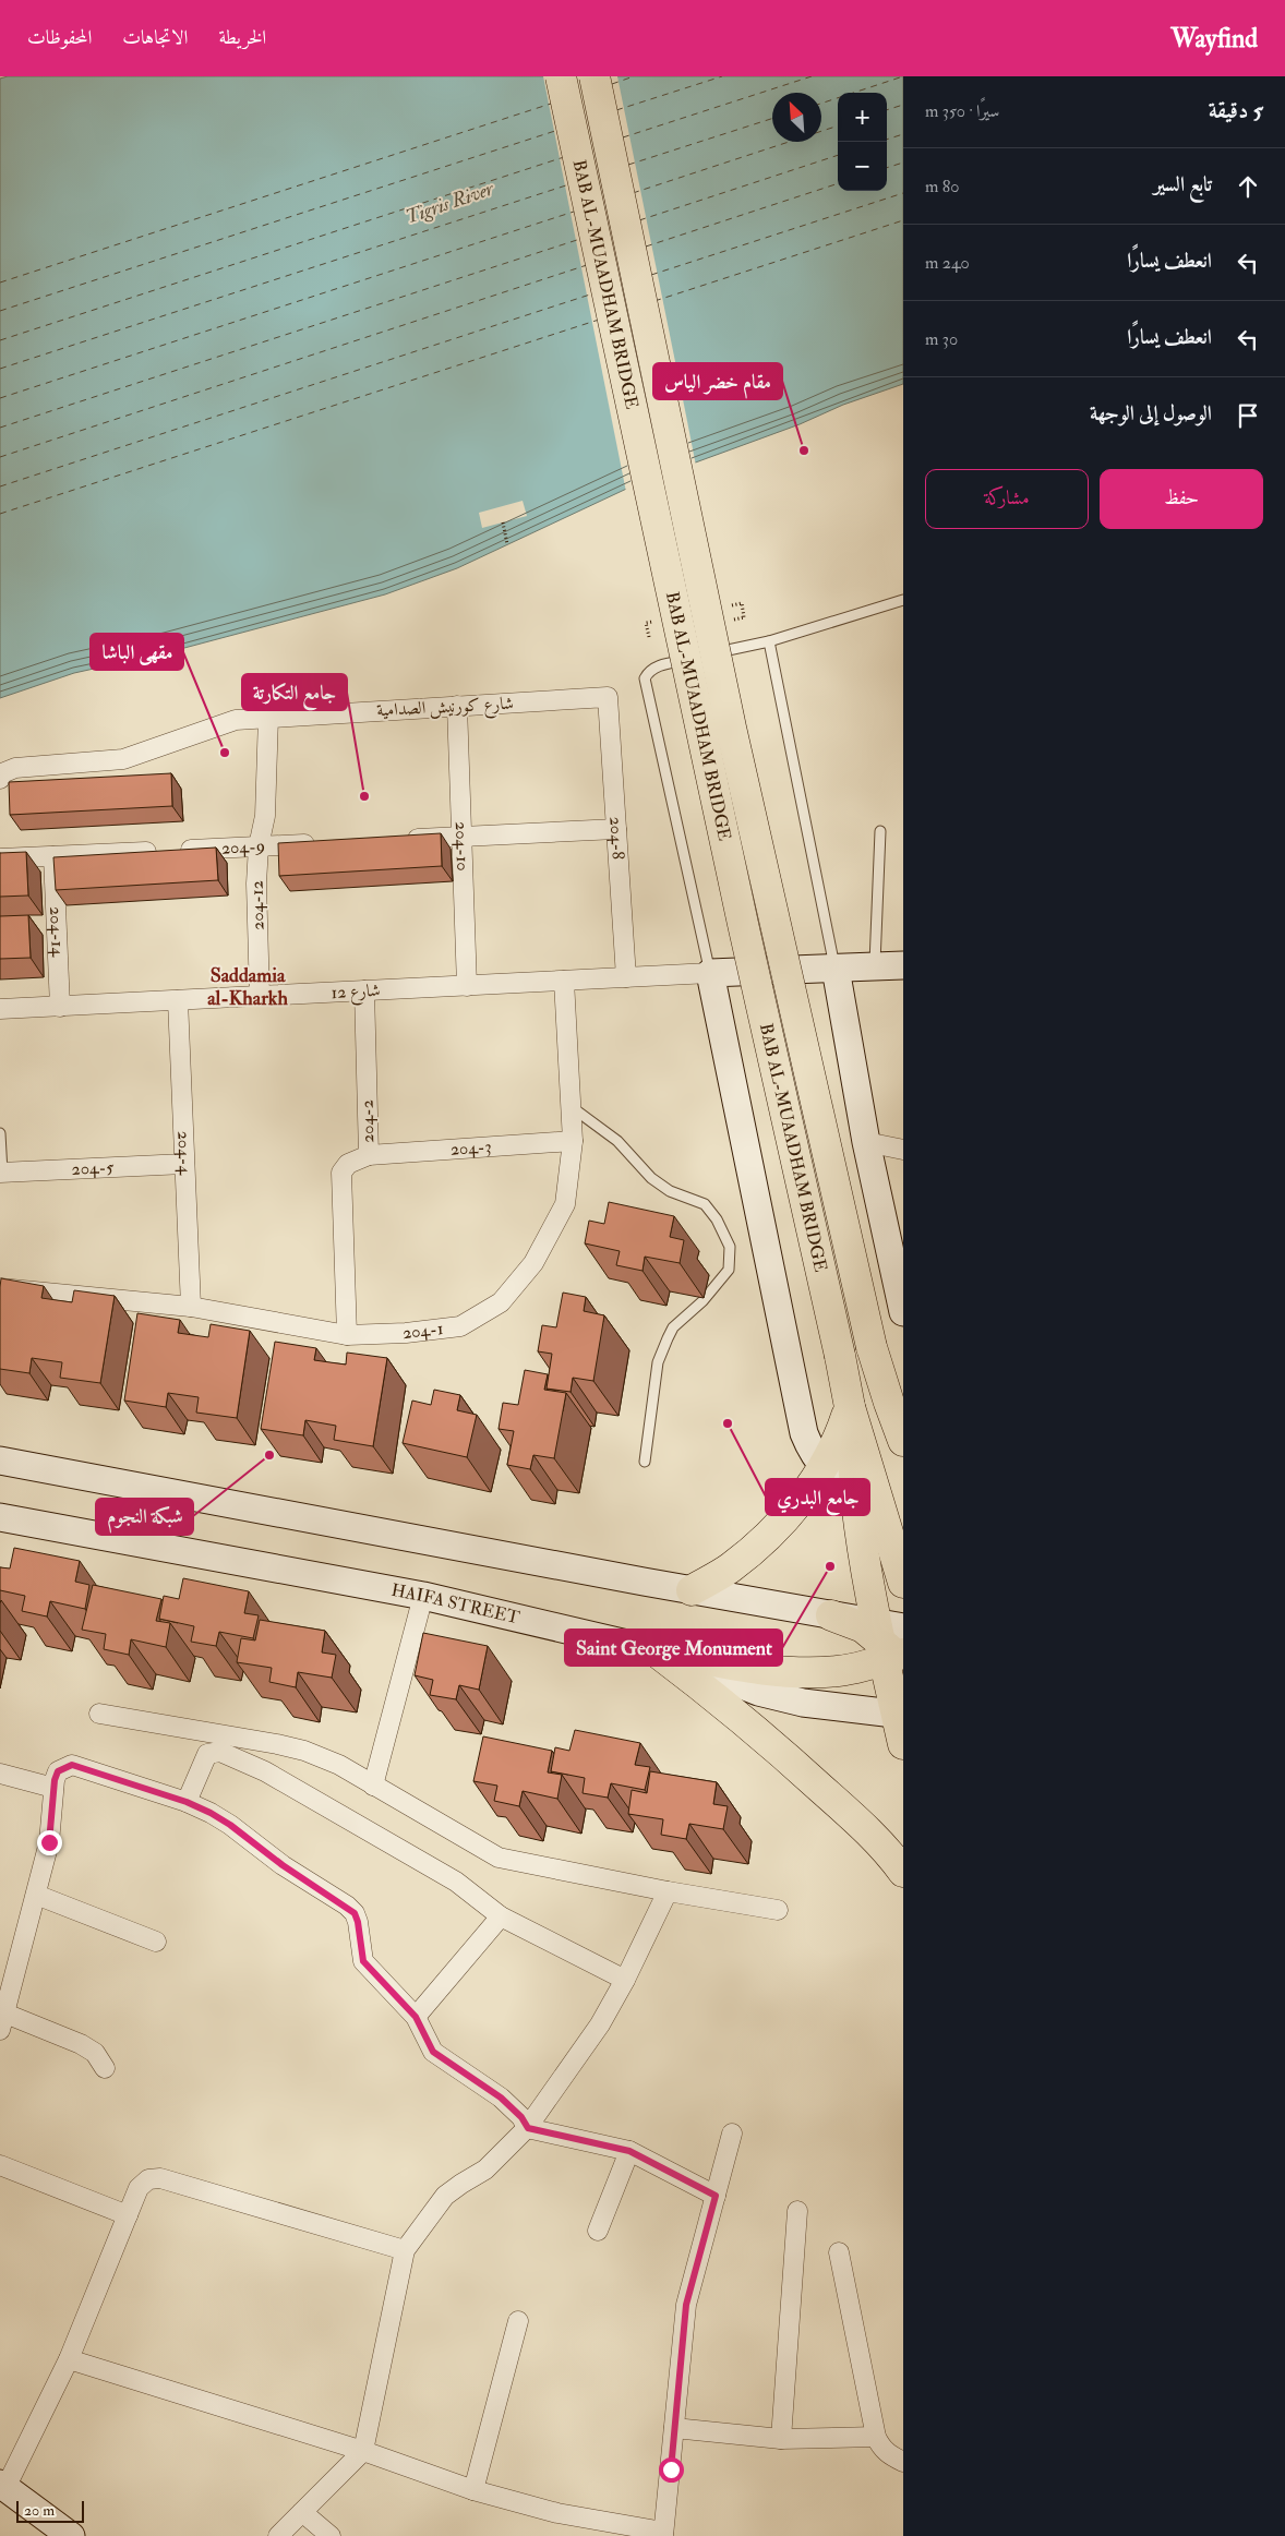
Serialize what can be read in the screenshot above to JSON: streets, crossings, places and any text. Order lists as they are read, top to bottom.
{
  "streets": {
    "main road": ["BAB AL-MUAADHAM BRIDGE", "HAIFA STREET"],
    "street": [
      "شارع كورنيش الصدامية",
      "204-8",
      "204-10",
      "204-9",
      "204-12",
      "204-14",
      "شارع 12",
      "204-2",
      "204-3",
      "204-4",
      "204-5",
      "204-1"
    ]
  },
  "crossings": [
    ["شارع كورنيش الصدامية", "204-8"],
    ["شارع كورنيش الصدامية", "204-10"],
    ["شارع كورنيش الصدامية", "204-12"],
    ["204-8", "شارع 12"],
    ["204-10", "شارع 12"],
    ["204-9", "204-12"],
    ["204-9", "204-14"],
    ["204-12", "شارع 12"],
    ["204-14", "شارع 12"],
    ["شارع 12", "204-2"],
    ["شارع 12", "204-4"],
    ["شارع 12", "204-1"],
    ["204-2", "204-3"],
    ["204-2", "204-1"],
    ["204-3", "204-1"],
    ["204-4", "204-5"],
    ["204-4", "204-1"]
  ],
  "districts": ["Saddamia al-Kharkh"],
  "water": ["Tigris River"],
  "places": [
    "مقام خضر الياس",
    "مقهى الباشا",
    "جامع التكارتة",
    "جامع البدري",
    "شبكة النجوم",
    "Saint George Monument"
  ],
  "scale_bar": "20 m",
  "north": "top left",
  "page": {
    "header": "Wayfind",
    "nav": ["الخريطة", "الاتجاهات", "المحفوظات"],
    "heading": ["5 دقيقة", "سيرًا · 350 m"],
    "map_buttons": ["+", "−"],
    "list": [
      ["تابع السير", "80 m"],
      ["انعطف يسارًا", "240 m"],
      ["انعطف يسارًا", "30 m"],
      "الوصول إلى الوجهة"
    ],
    "buttons": ["حفظ", "مشاركة"],
    "scale": "20 m"
  }
}
